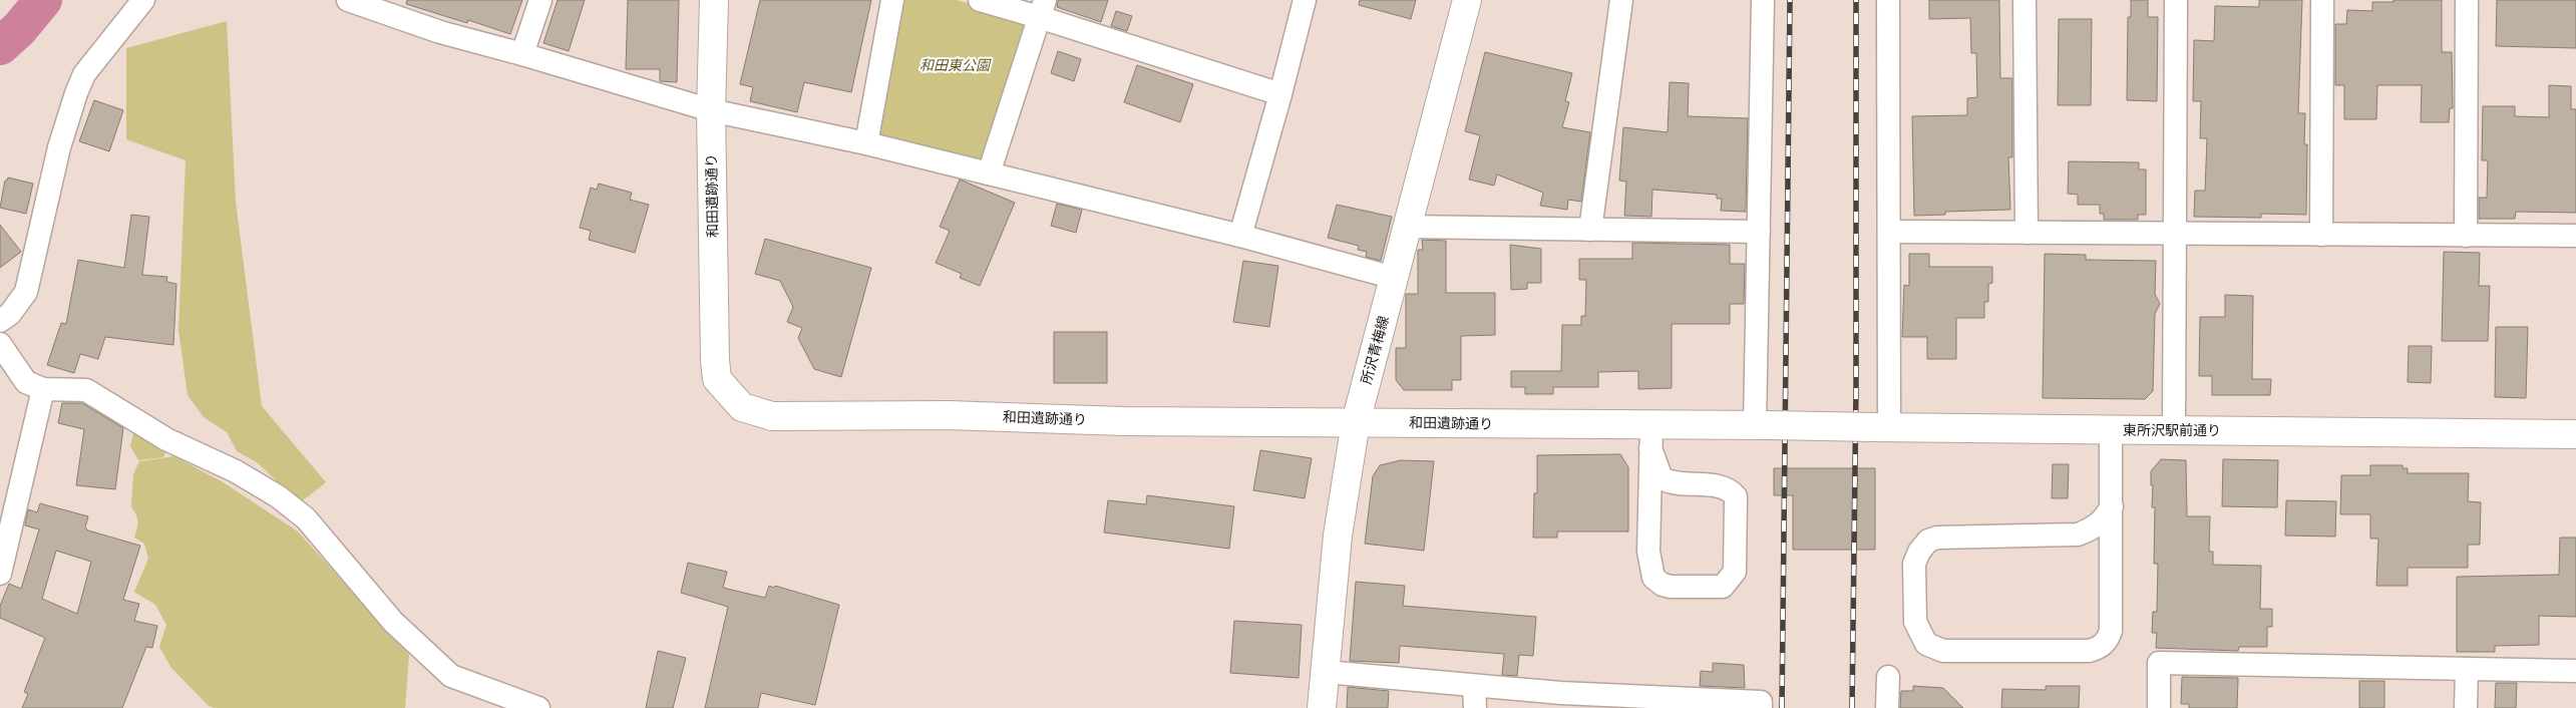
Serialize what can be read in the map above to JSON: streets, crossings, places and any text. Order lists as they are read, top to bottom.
{
  "streets": {
    "street": ["和田遺跡通り", "所沢青梅線", "東所沢駅前通り"]
  },
  "crossings": [
    ["和田遺跡通り", "所沢青梅線"],
    ["和田遺跡通り", "東所沢駅前通り"]
  ],
  "parks": ["和田東公園"]
}
